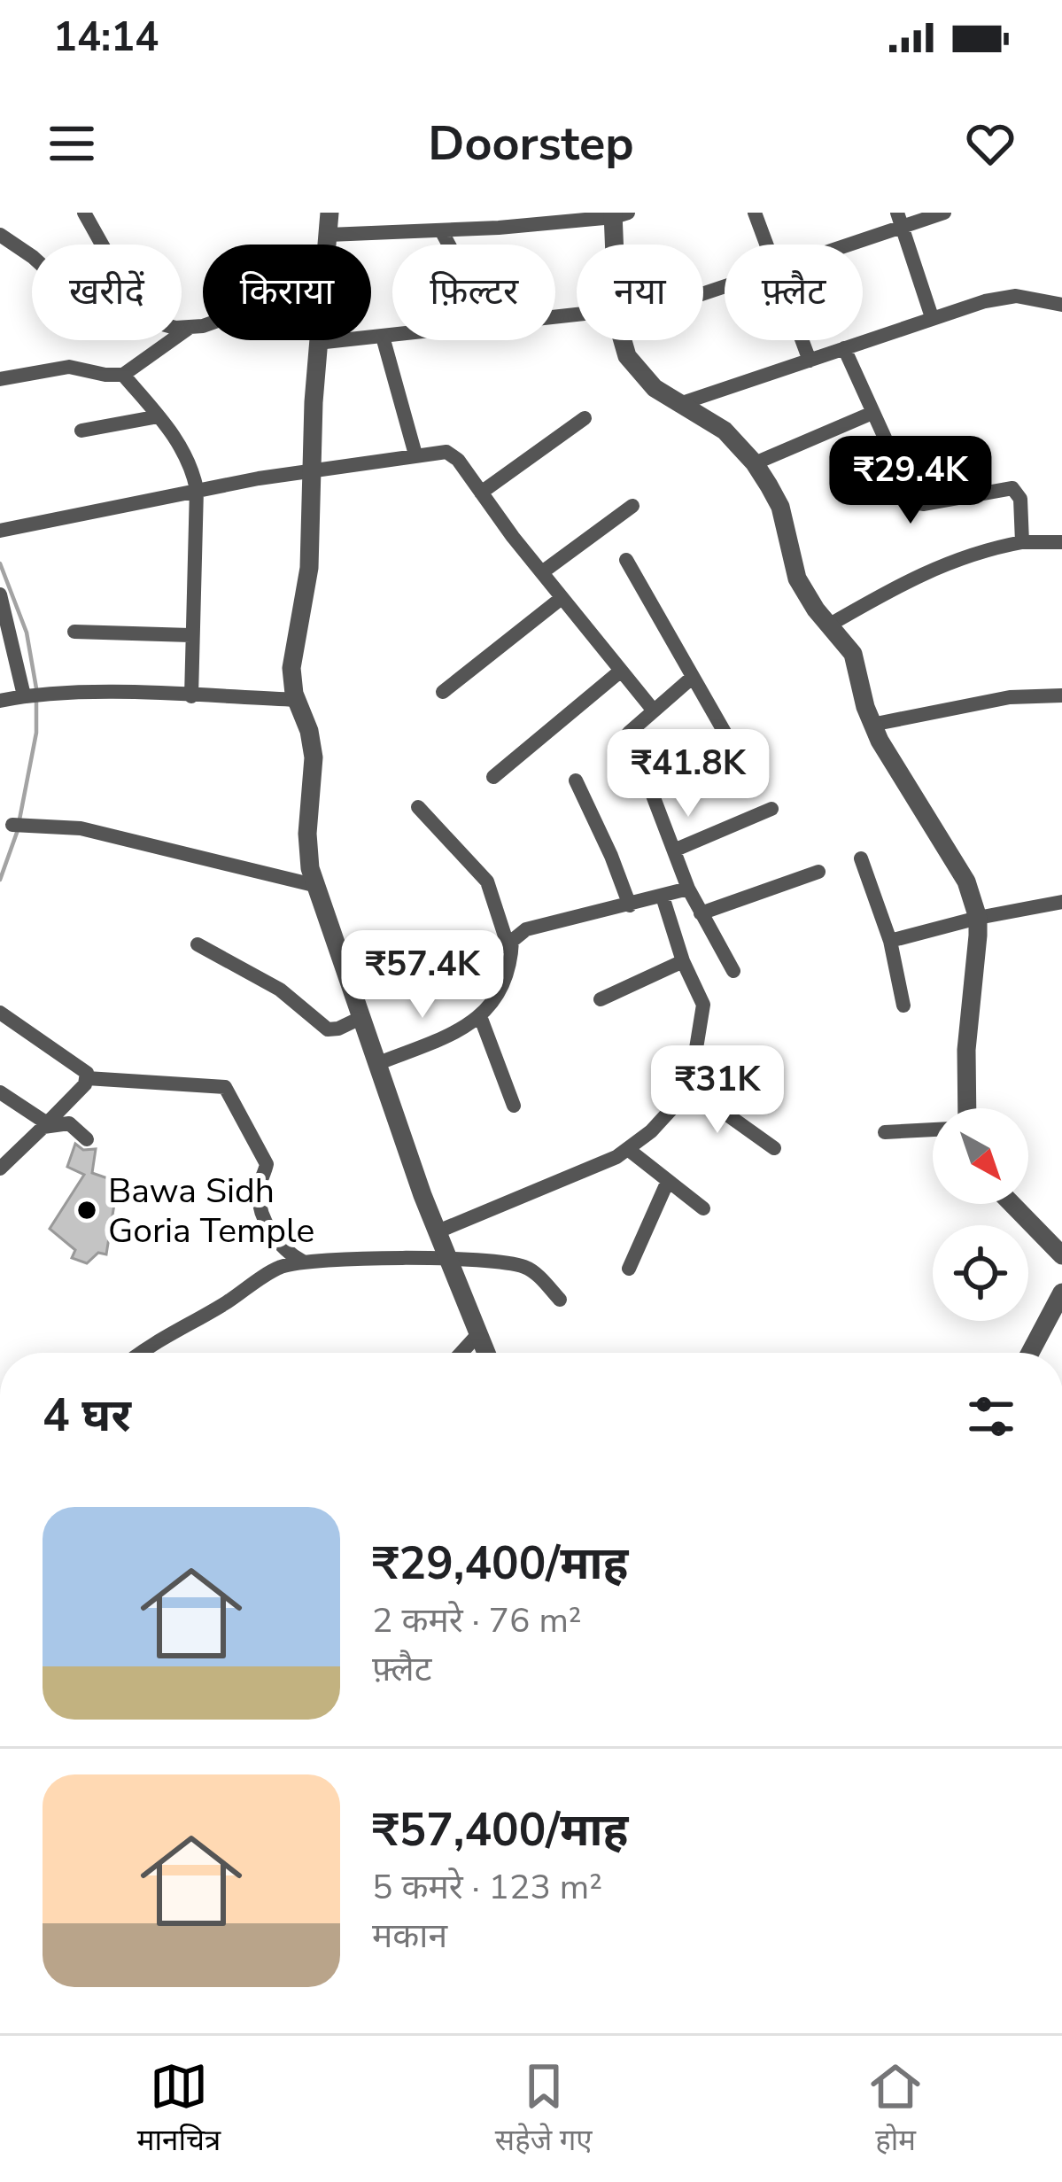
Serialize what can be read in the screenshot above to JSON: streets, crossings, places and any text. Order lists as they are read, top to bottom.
{
  "places": ["Bawa Sidh Goria Temple"],
  "north": "bottom right",
  "page": {
    "status": "14:14",
    "header": "Doorstep",
    "chip": [
      "खरीदें",
      "किराया",
      "फ़िल्टर",
      "नया",
      "फ़्लैट"
    ],
    "price": [
      "₹29.4K",
      "₹41.8K",
      "₹57.4K",
      "₹31K"
    ],
    "heading": "4 घर",
    "list": [
      {
        "name": "₹29,400/माह",
        "note": "2 कमरे · 76 m² · फ़्लैट"
      },
      {
        "name": "₹57,400/माह",
        "note": "5 कमरे · 123 m² · मकान"
      }
    ],
    "tabs": ["मानचित्र", "सहेजे गए", "होम"]
  }
}
